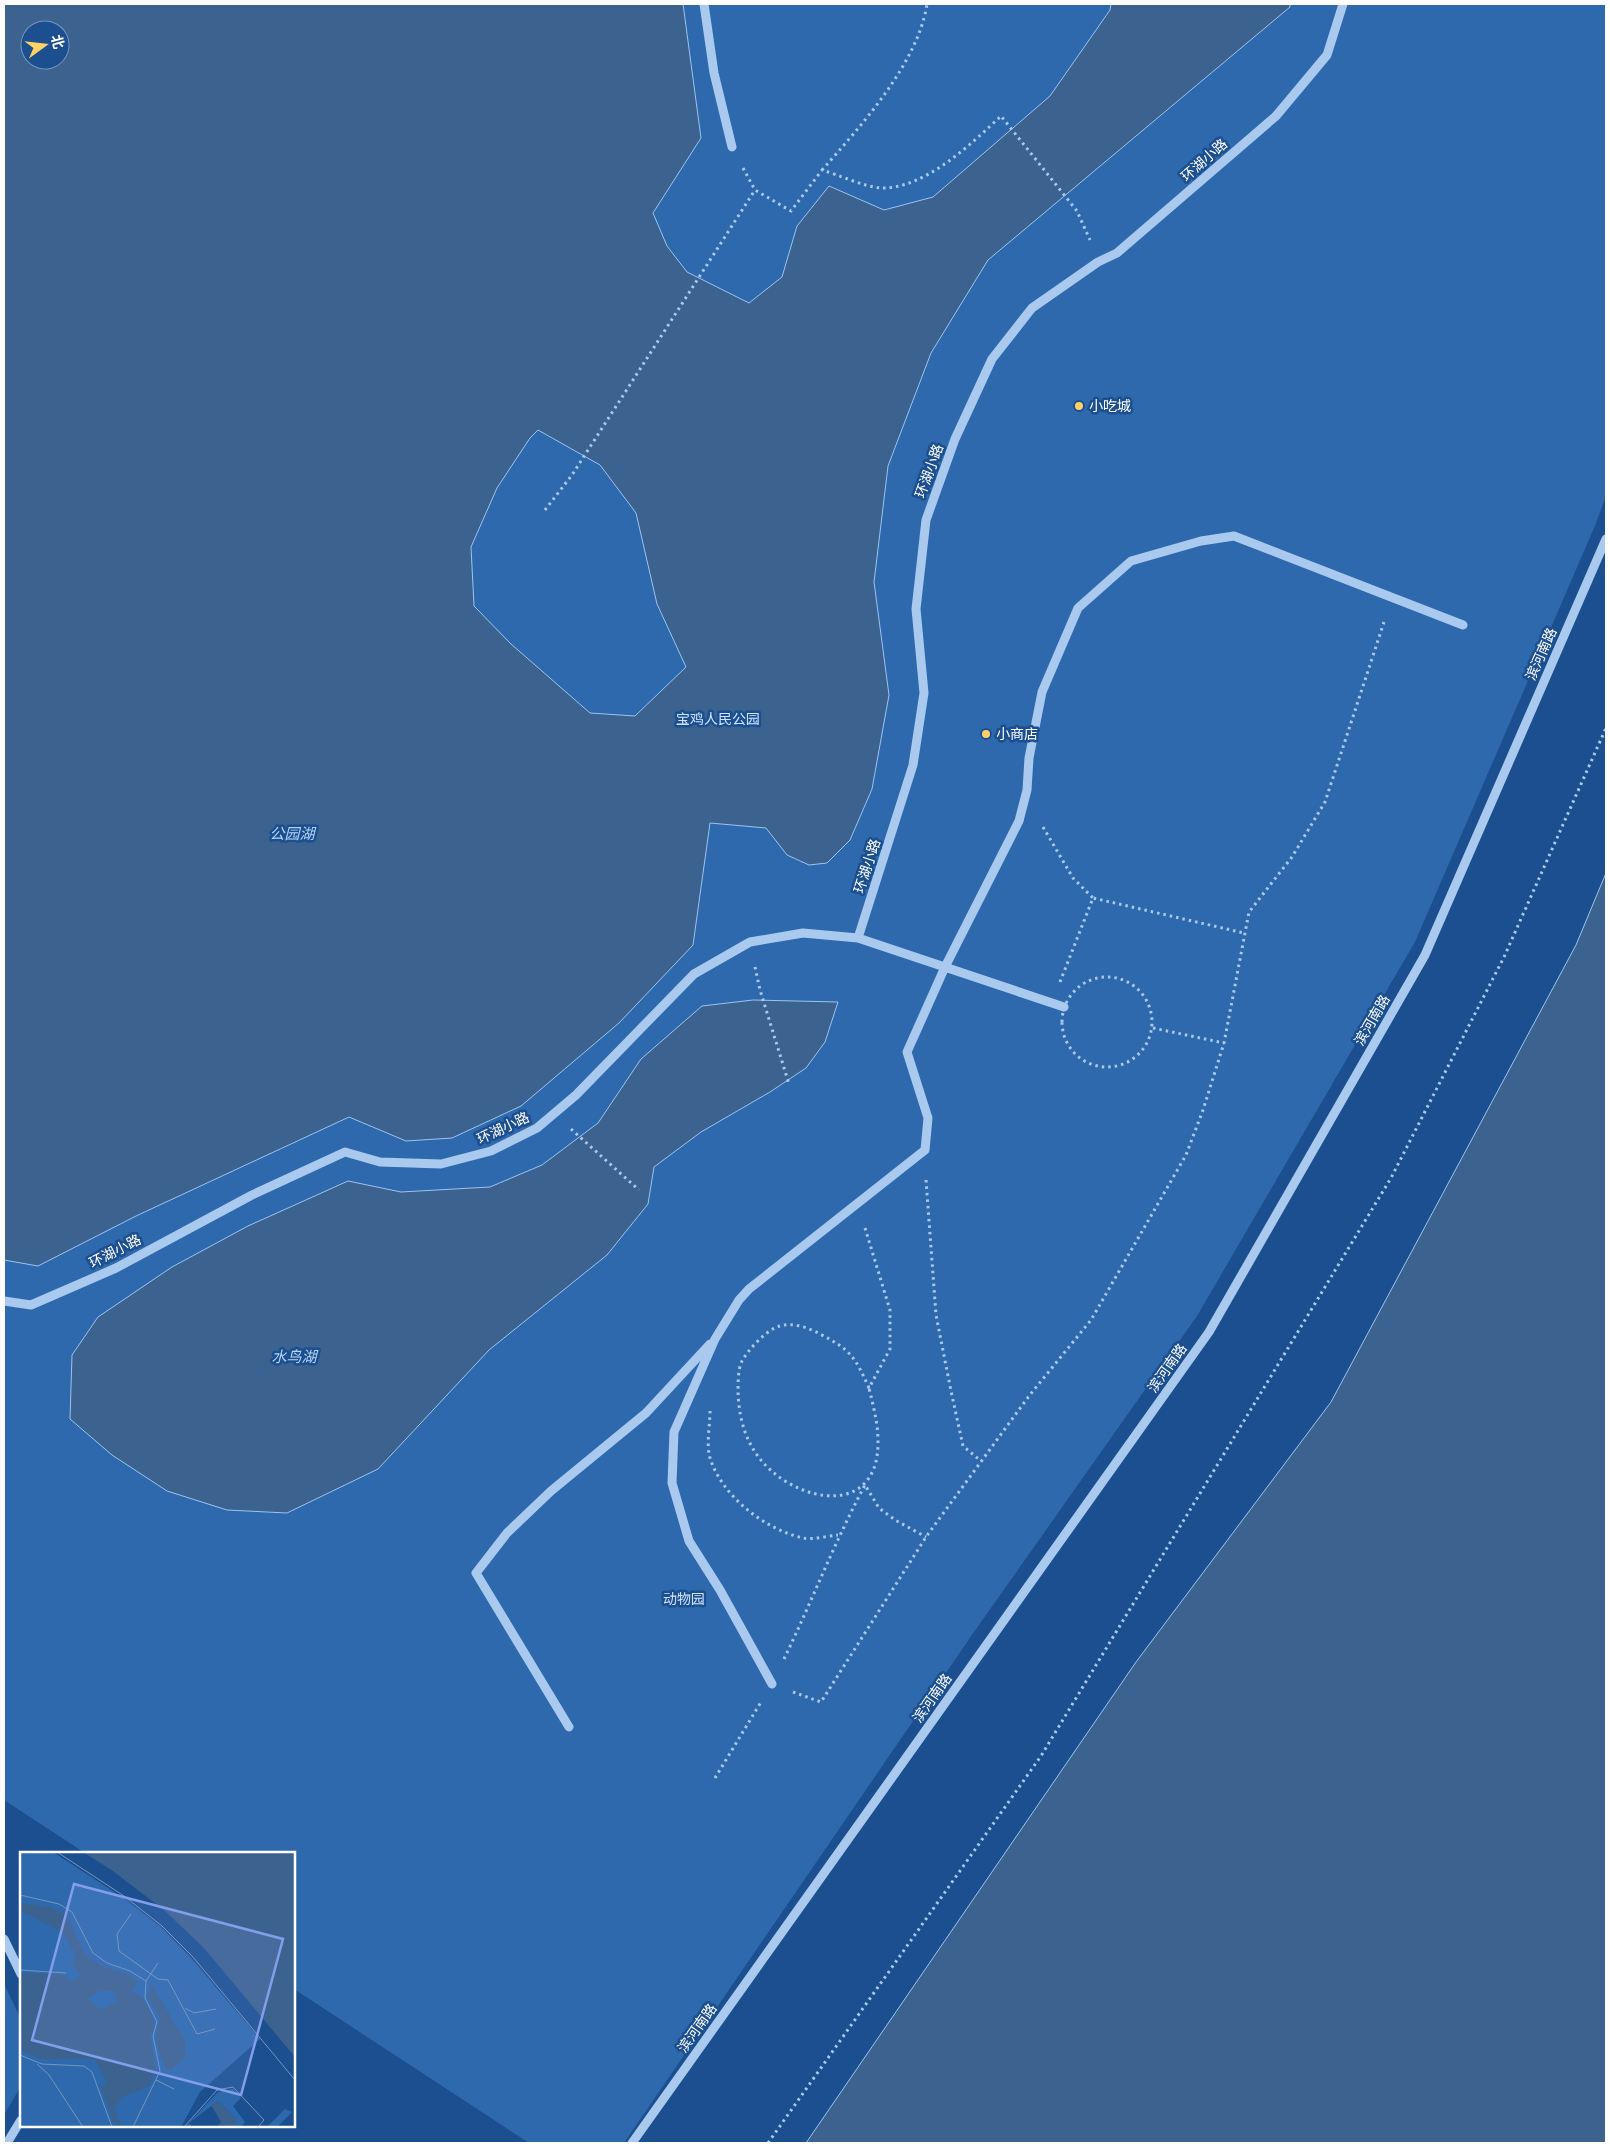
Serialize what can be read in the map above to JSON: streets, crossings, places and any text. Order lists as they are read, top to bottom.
{
  "streets": {
    "street": ["环湖小路", "滨河南路"]
  },
  "water": ["公园湖", "水鸟湖"],
  "parks": ["宝鸡人民公园", "动物园"],
  "places": ["小吃城", "小商店"],
  "north": "right"
}
